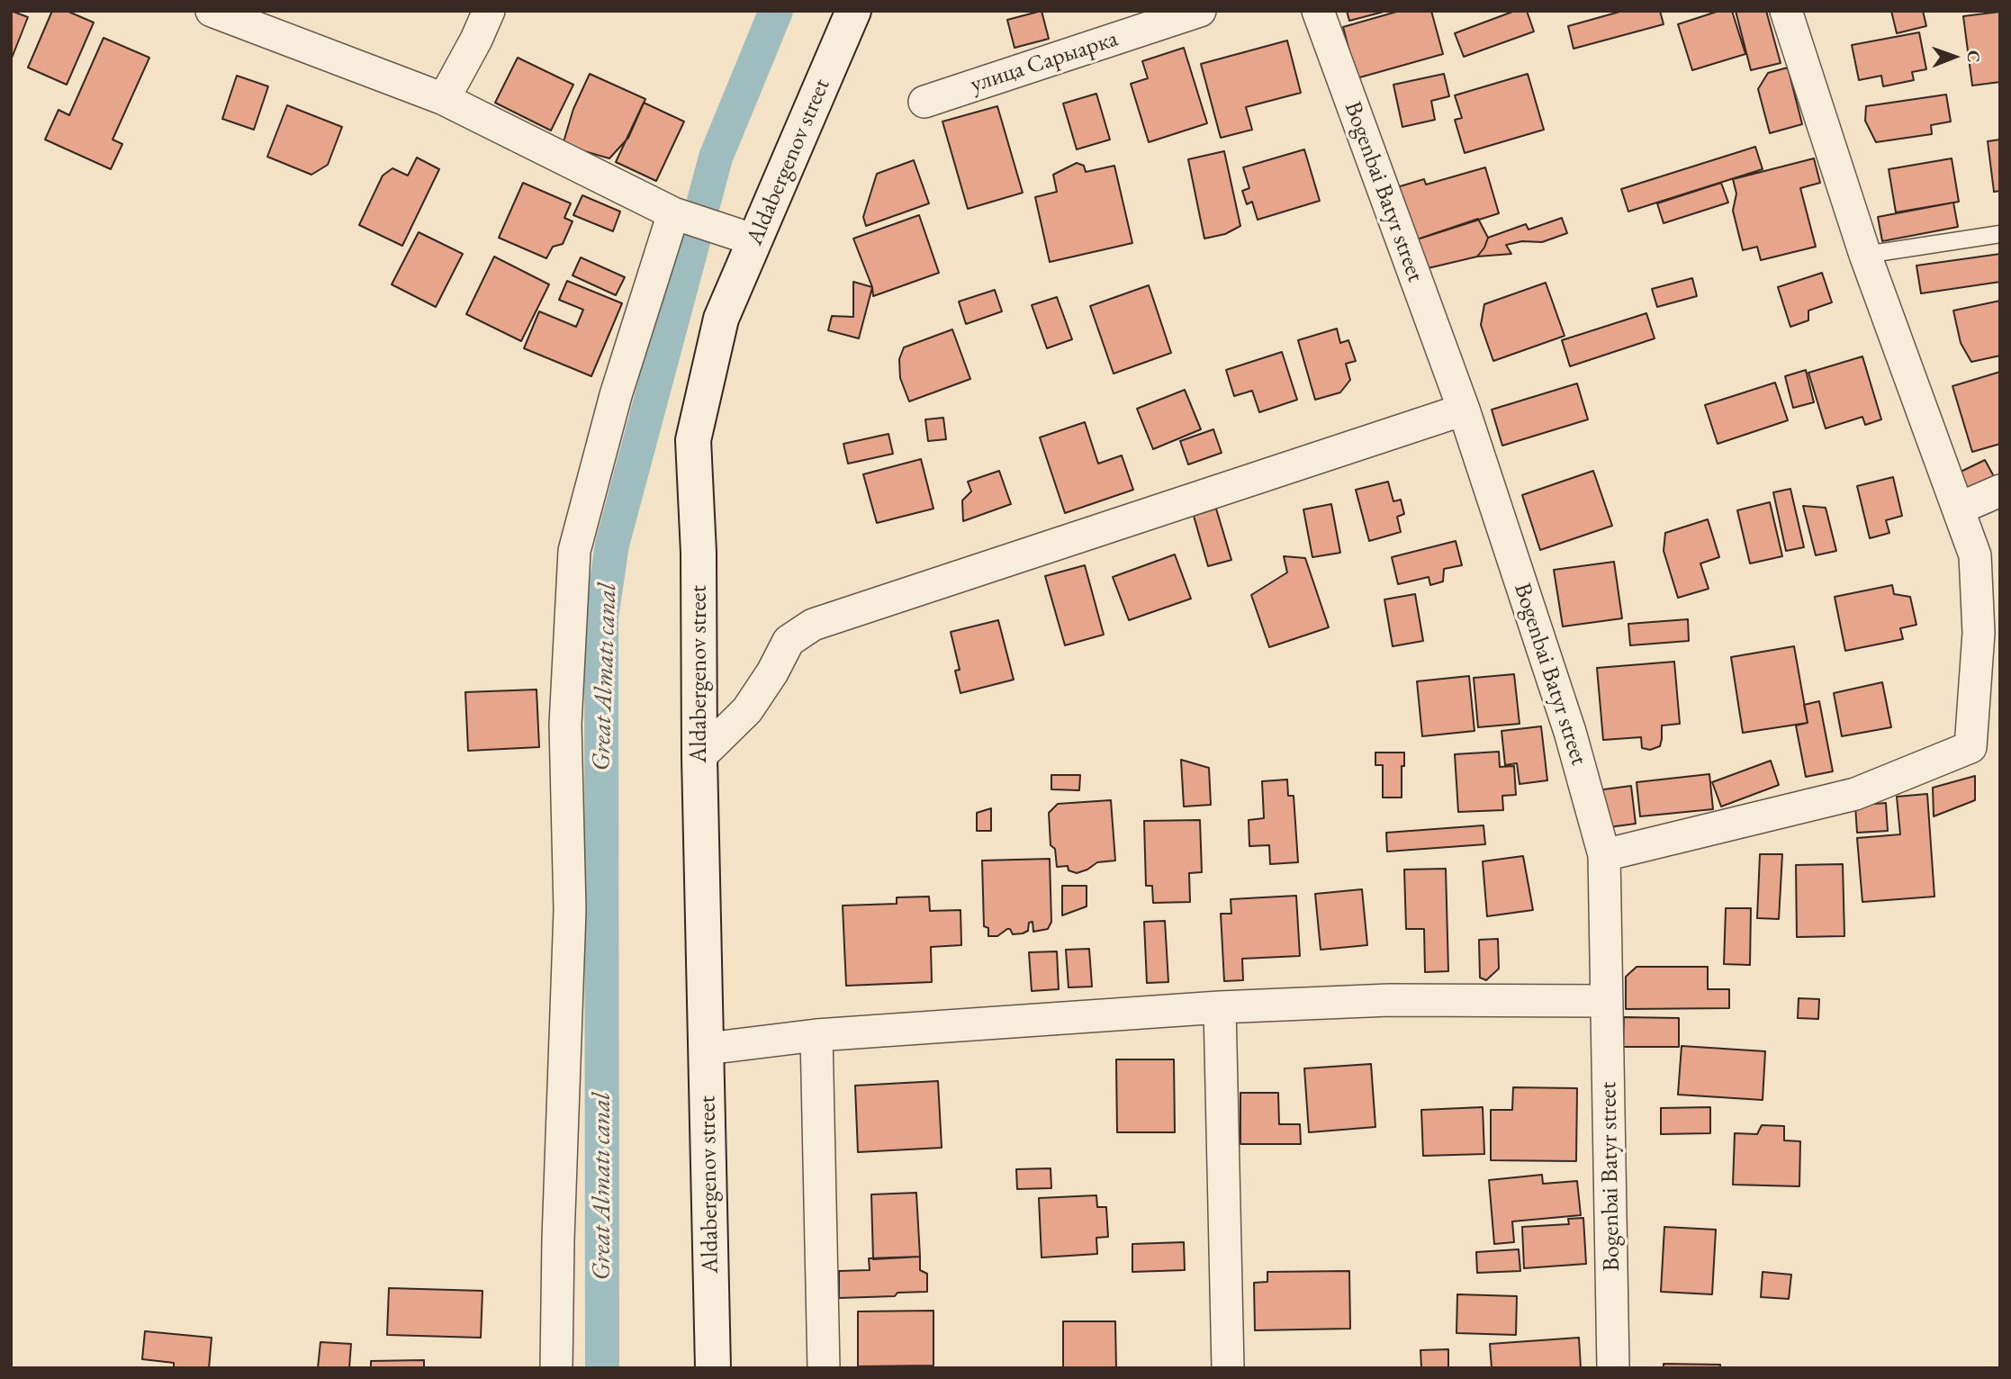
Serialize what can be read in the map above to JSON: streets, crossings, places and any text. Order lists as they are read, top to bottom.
{
  "streets": {
    "main road": ["Aldabergenov street"],
    "street": ["улица Сарыарка", "Bogenbai Batyr street"]
  },
  "water": ["Great Almatı canal"],
  "north": "right"
}
